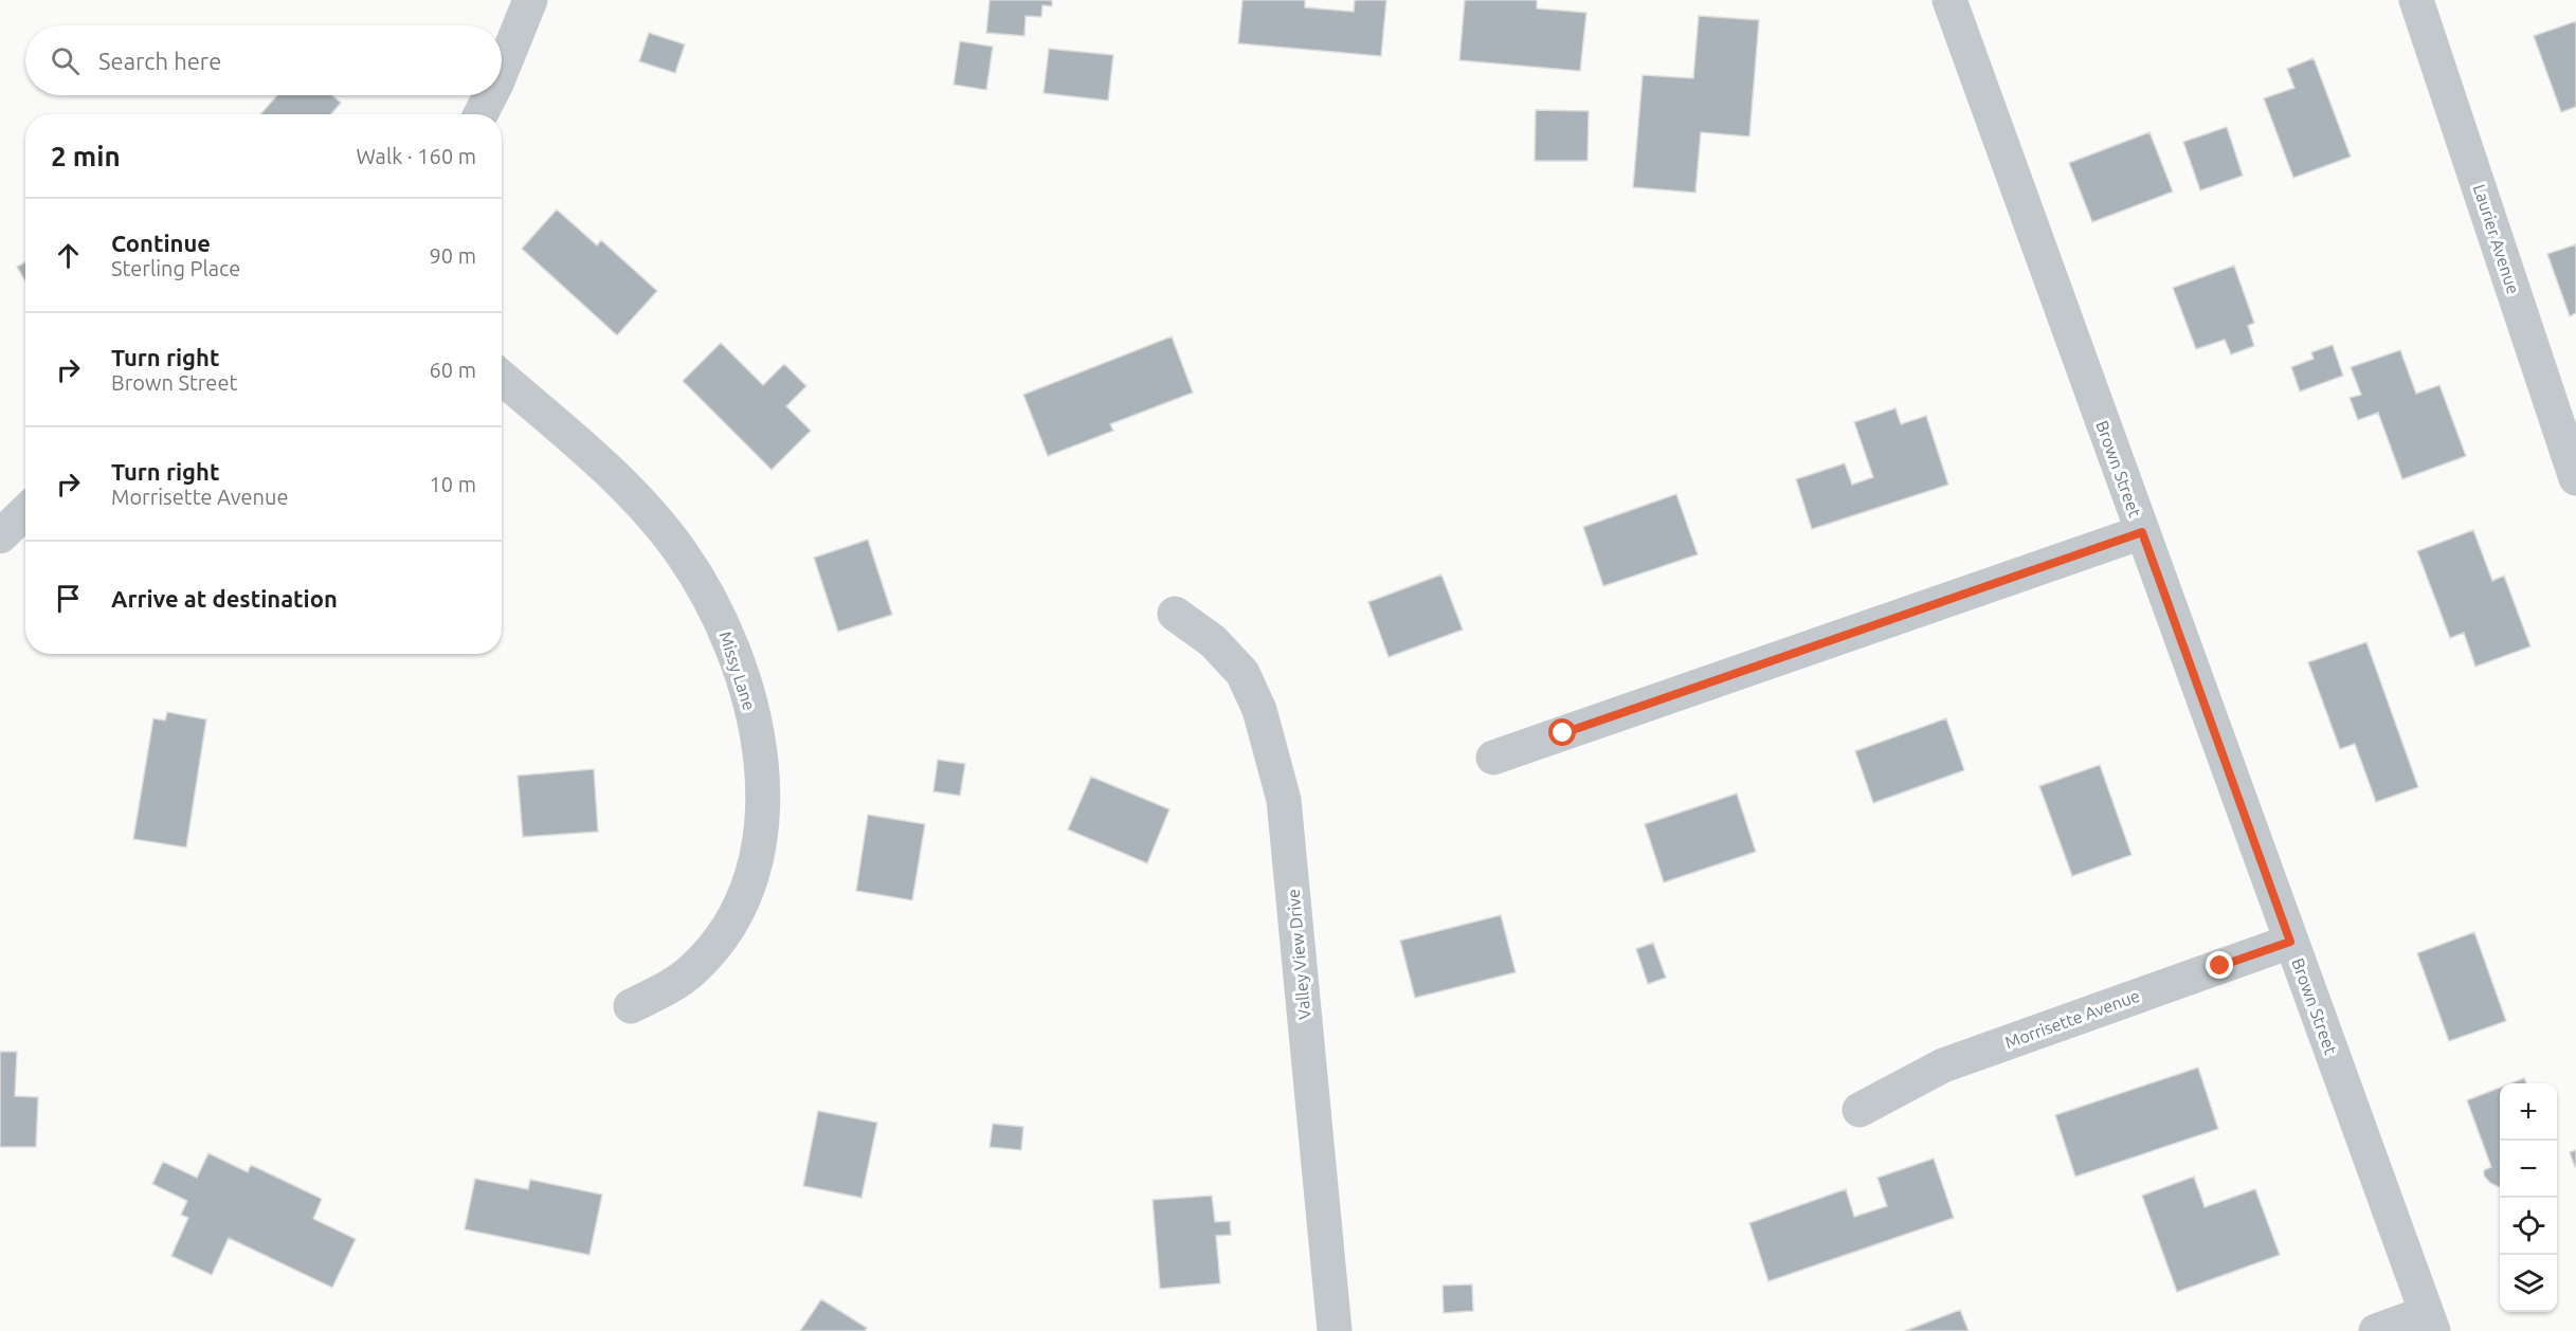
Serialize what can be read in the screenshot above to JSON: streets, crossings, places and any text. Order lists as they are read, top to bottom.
{
  "streets": {
    "street": [
      "Laurier Avenue",
      "Brown Street",
      "Missy Lane",
      "Valley View Drive",
      "Morrisette Avenue"
    ]
  },
  "crossings": [
    ["Brown Street", "Morrisette Avenue"]
  ],
  "page": {
    "search": "Search here",
    "heading": ["2 min", "Walk · 160 m"],
    "list": [
      ["Continue", "Sterling Place", "90 m"],
      ["Turn right", "Brown Street", "60 m"],
      ["Turn right", "Morrisette Avenue", "10 m"],
      "Arrive at destination"
    ],
    "map_buttons": ["+", "−"]
  }
}
